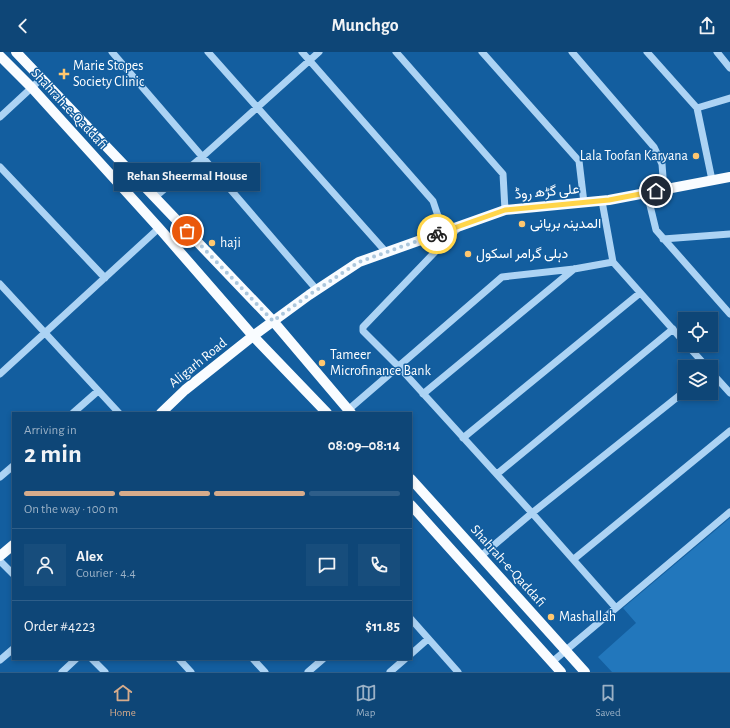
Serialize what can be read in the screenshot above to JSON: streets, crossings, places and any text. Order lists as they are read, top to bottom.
{
  "streets": {
    "main road": ["Shahrah-e-Qaddafi", "علی گڑھ روڈ", "Aligarh Road"]
  },
  "crossings": [
    ["Shahrah-e-Qaddafi", "علی گڑھ روڈ"],
    ["Shahrah-e-Qaddafi", "Aligarh Road"],
    ["علی گڑھ روڈ", "Aligarh Road"]
  ],
  "places": {
    "health": ["Marie Stopes Society Clinic"],
    "other": [
      "Lala Toofan Karyana",
      "المدینہ بریانی",
      "Rehan Sheermal House",
      "haji",
      "دہلی گرامر اسکول",
      "Tameer Microfinance Bank",
      "Mashallah"
    ]
  },
  "page": {
    "header": "Munchgo",
    "bubble": "Rehan Sheermal House",
    "heading": ["2 min", "Arriving in", "08:09–08:14"],
    "panel": [
      "Alex",
      "Courier · 4.4",
      "Order #4223",
      "$11.85"
    ],
    "bar": "On the way · 100 m",
    "tabs": ["Home", "Map", "Saved"]
  }
}
